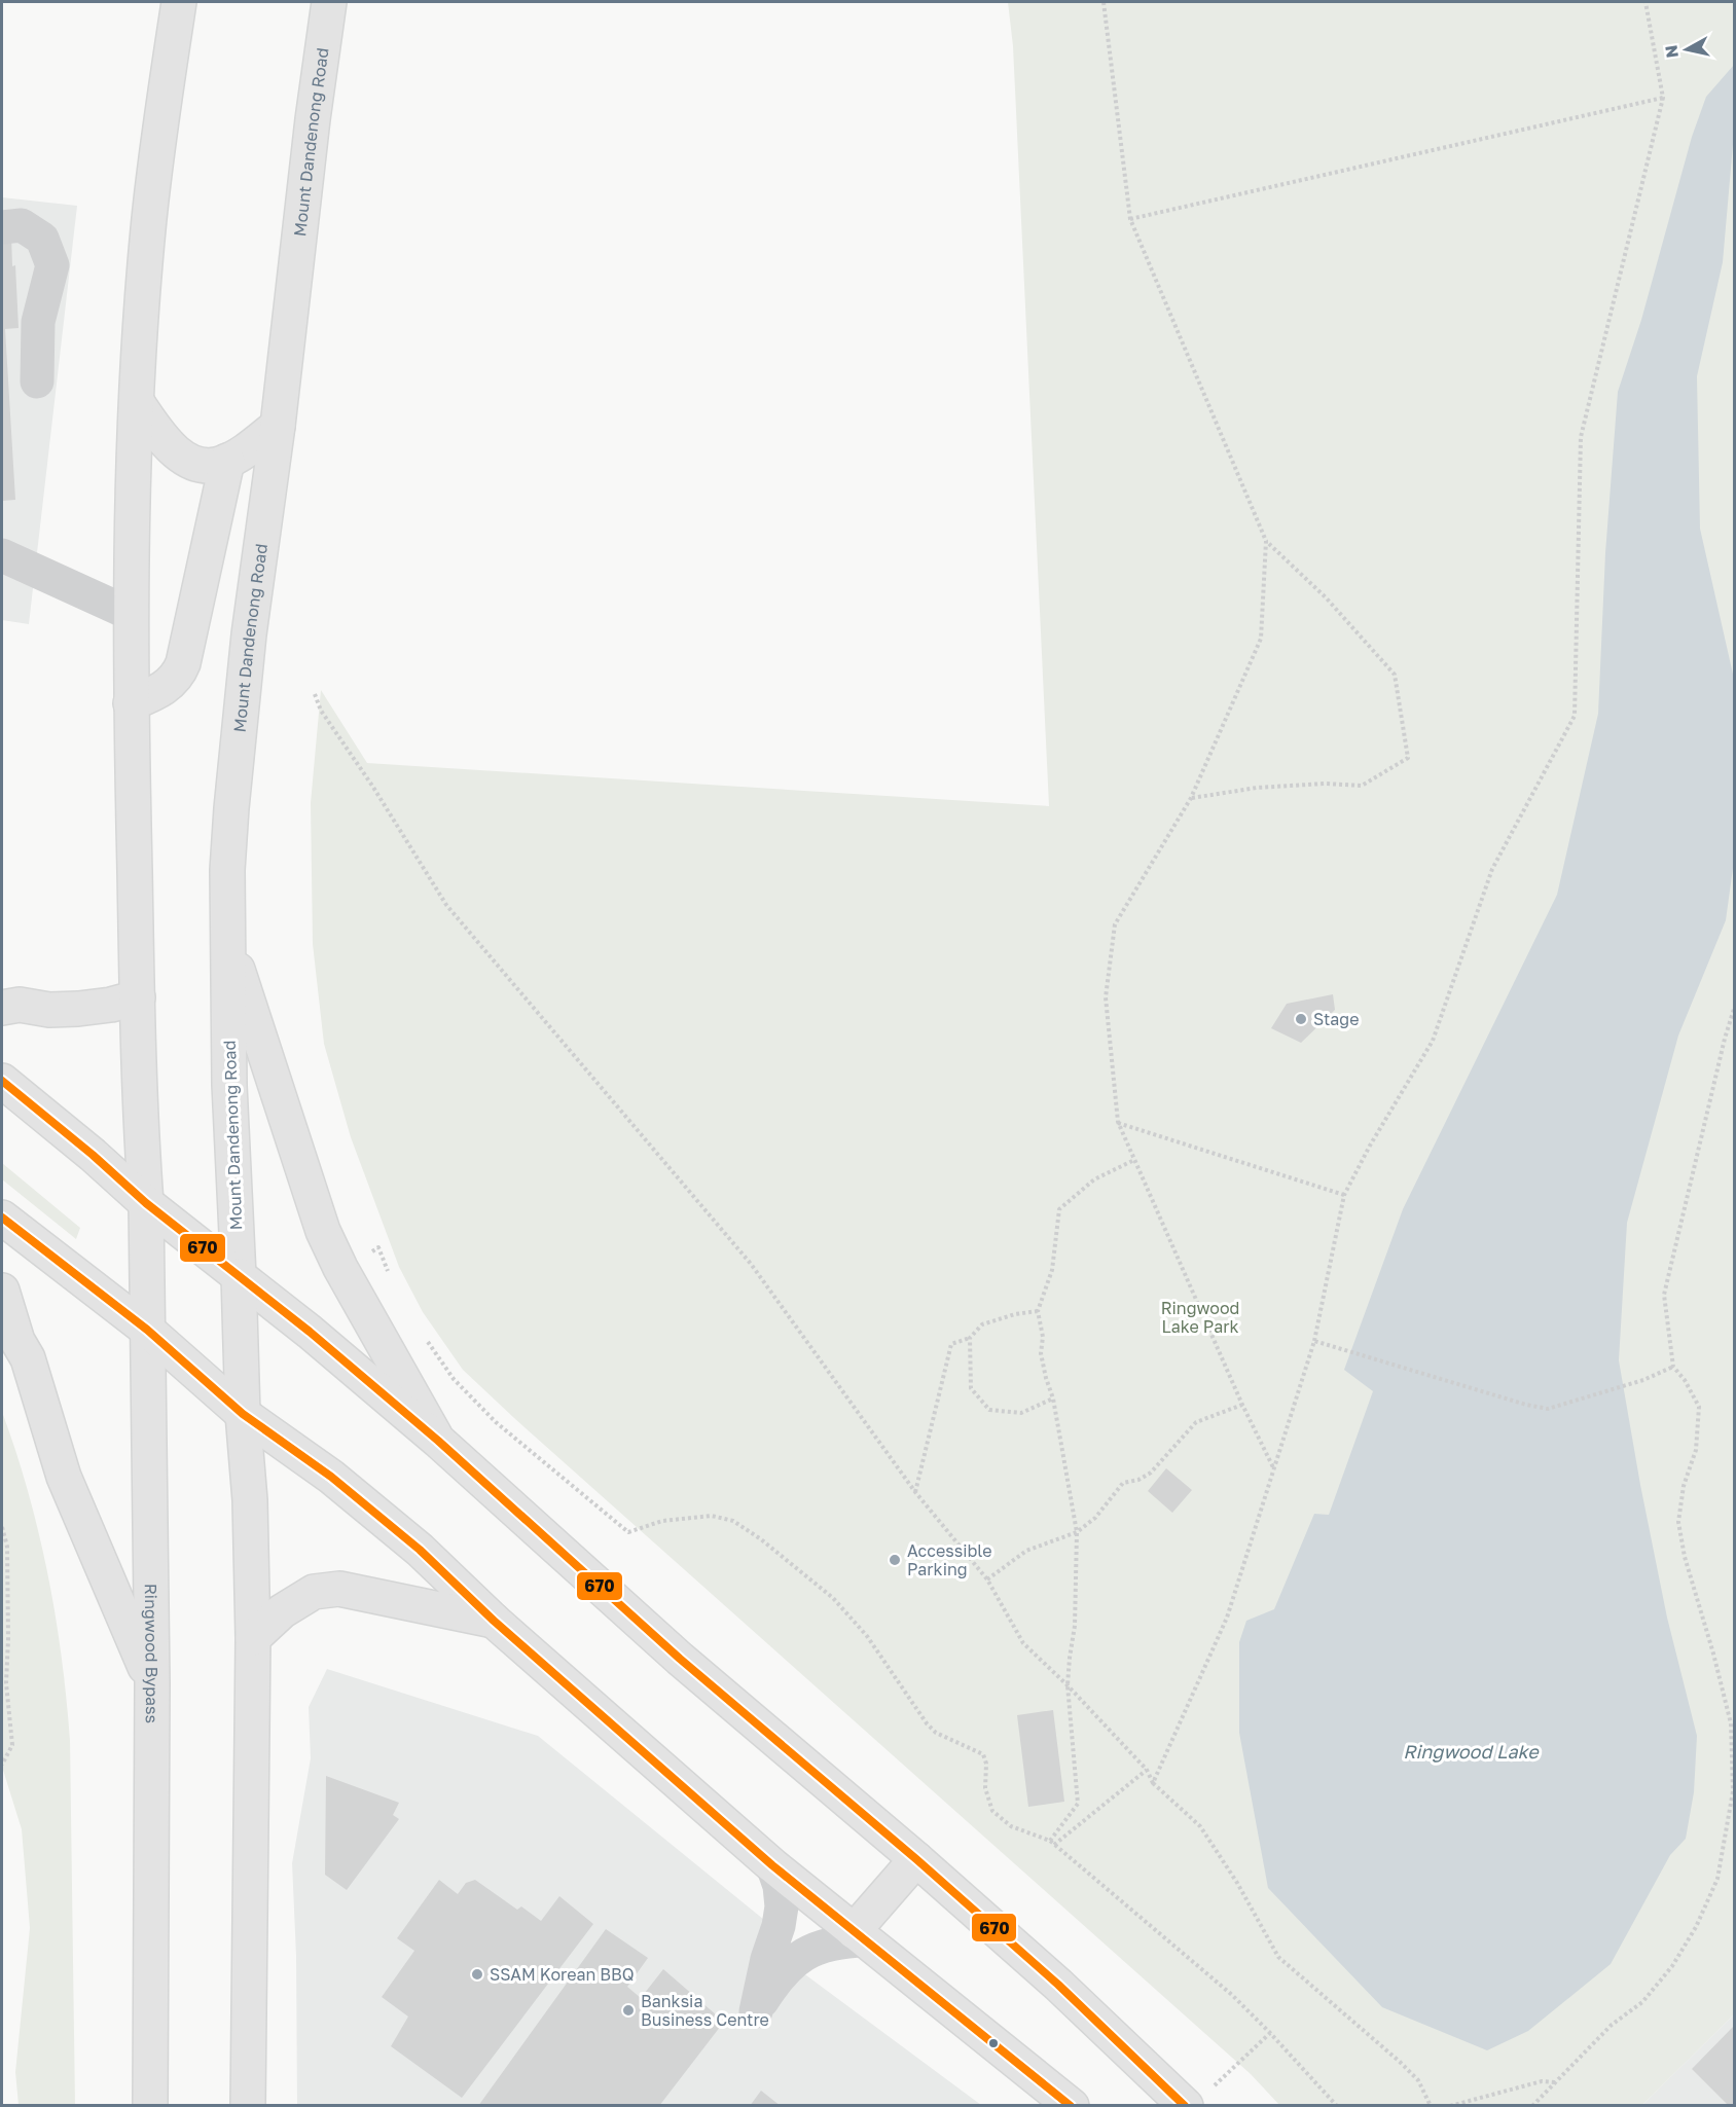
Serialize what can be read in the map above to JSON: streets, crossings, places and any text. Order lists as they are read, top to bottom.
{
  "streets": {
    "main road": ["Mount Dandenong Road", "Ringwood Bypass"]
  },
  "water": ["Ringwood Lake"],
  "parks": ["Ringwood Lake Park"],
  "places": [
    "Stage",
    "Accessible Parking",
    "SSAM Korean BBQ",
    "Banksia Business Centre"
  ],
  "lines": ["transit line 670"],
  "north": "left"
}
